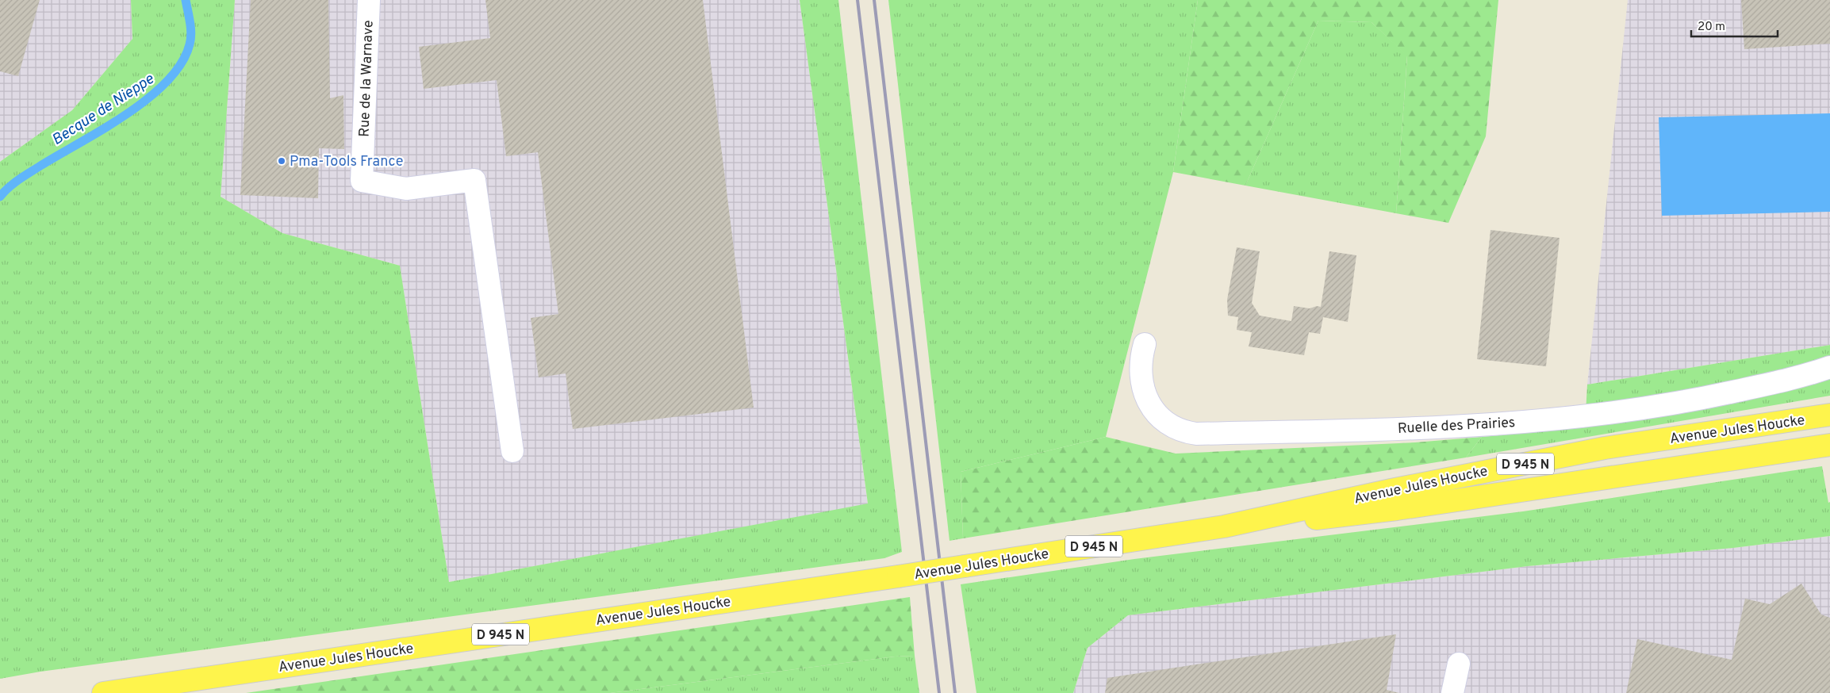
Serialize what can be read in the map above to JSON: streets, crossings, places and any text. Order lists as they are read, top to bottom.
{
  "streets": {
    "main road": ["Avenue Jules Houcke", "D 945 N"],
    "street": ["Rue de la Warnave", "Ruelle des Prairies"]
  },
  "water": ["Becque de Nieppe"],
  "places": ["Pma-Tools France"],
  "scale_bar": "20 m"
}
